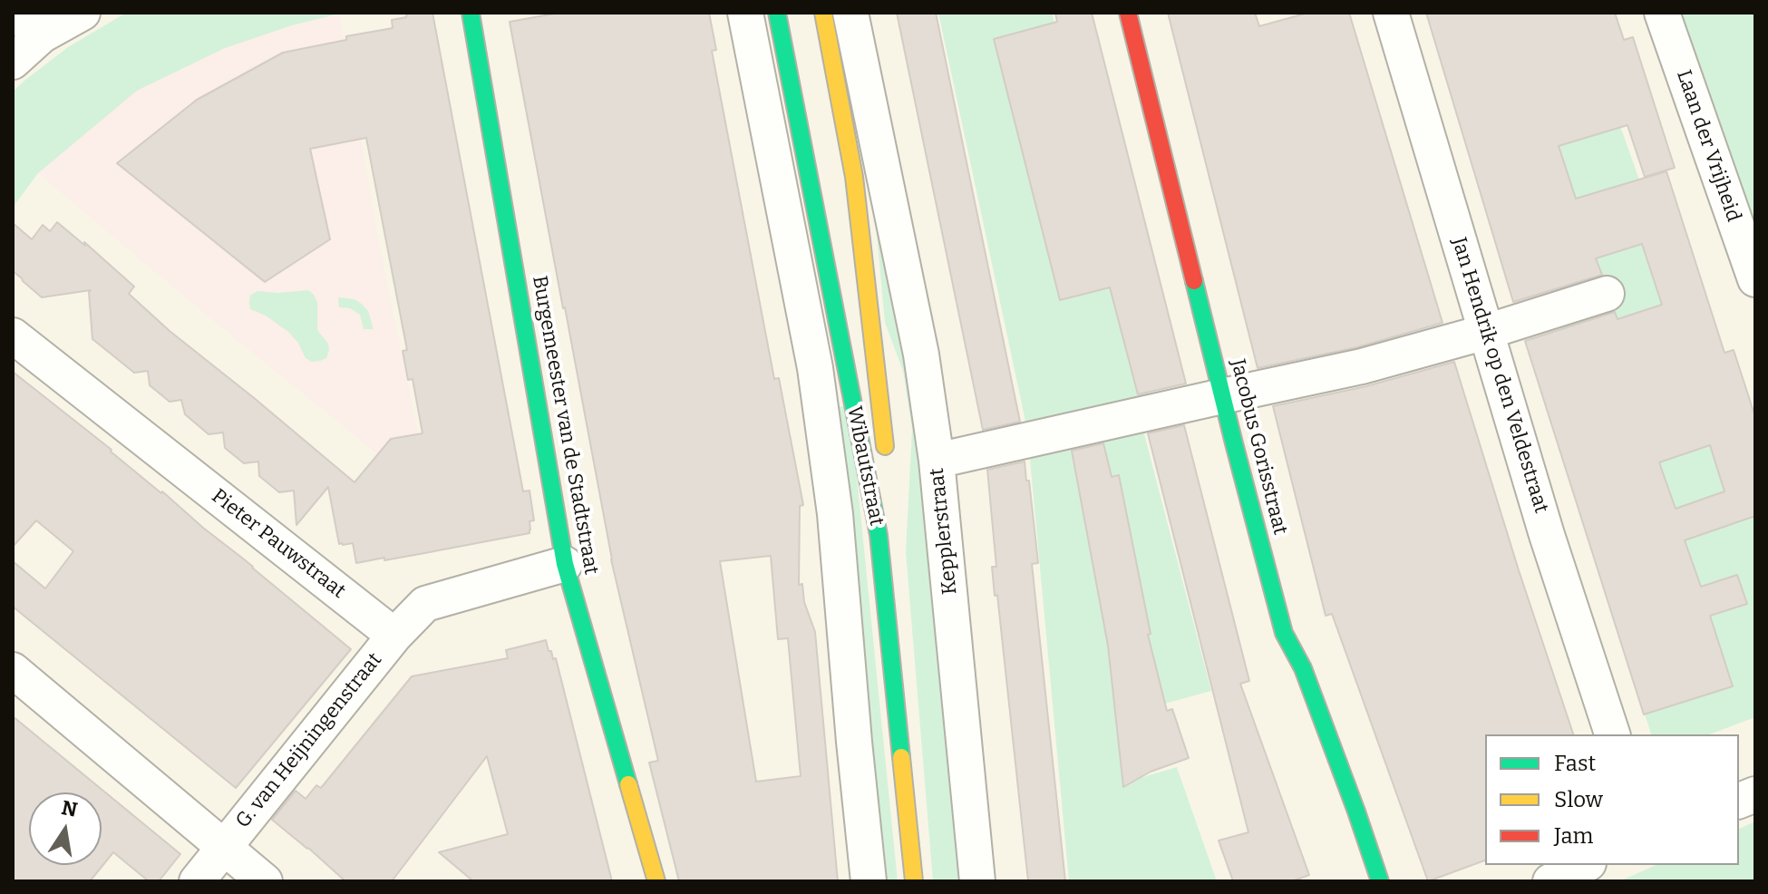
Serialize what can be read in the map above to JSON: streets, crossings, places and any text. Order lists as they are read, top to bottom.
{
  "streets": {
    "street": [
      "Laan der Vrijheid",
      "Jan Hendrik op den Veldestraat",
      "Burgemeester van de Stadtstraat",
      "Jacobus Gorisstraat",
      "Wibautstraat",
      "Kepplerstraat",
      "Pieter Pauwstraat",
      "G. van Heijningenstraat"
    ]
  },
  "crossings": [
    ["Wibautstraat", "Kepplerstraat"],
    ["Pieter Pauwstraat", "G. van Heijningenstraat"]
  ],
  "legend": ["Fast", "Slow", "Jam"],
  "north": "top"
}
